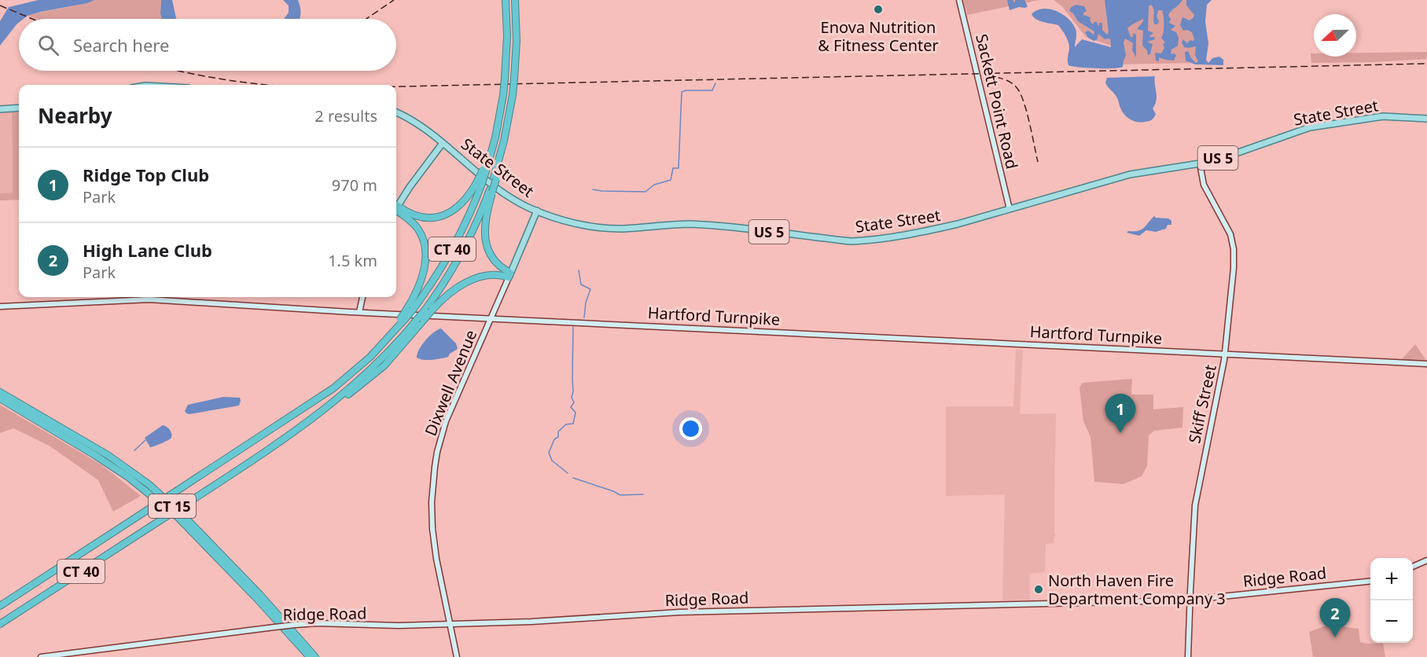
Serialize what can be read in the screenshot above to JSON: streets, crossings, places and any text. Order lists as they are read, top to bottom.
{
  "streets": {
    "highway": ["CT 40", "CT 15"],
    "main road": [
      "Sackett Point Road",
      "State Street",
      "US 5",
      "Hartford Turnpike",
      "Dixwell Avenue",
      "Skiff Street",
      "Ridge Road"
    ]
  },
  "crossings": [
    ["Sackett Point Road", "State Street"],
    ["State Street", "Dixwell Avenue"],
    ["State Street", "Skiff Street"],
    ["Hartford Turnpike", "Dixwell Avenue"],
    ["Hartford Turnpike", "Skiff Street"],
    ["Dixwell Avenue", "Ridge Road"],
    ["Skiff Street", "Ridge Road"]
  ],
  "places": ["Enova Nutrition & Fitness Center", "North Haven Fire Department Company 3"],
  "north": "left",
  "page": {
    "search": "Search here",
    "heading": ["Nearby", "2 results"],
    "list": [
      {
        "mark": "1",
        "name": "Ridge Top Club",
        "note": "Park",
        "value": "970 m"
      },
      {
        "mark": "2",
        "name": "High Lane Club",
        "note": "Park",
        "value": "1.5 km"
      }
    ],
    "pins": ["1", "2"],
    "map_buttons": ["+", "−"]
  }
}
